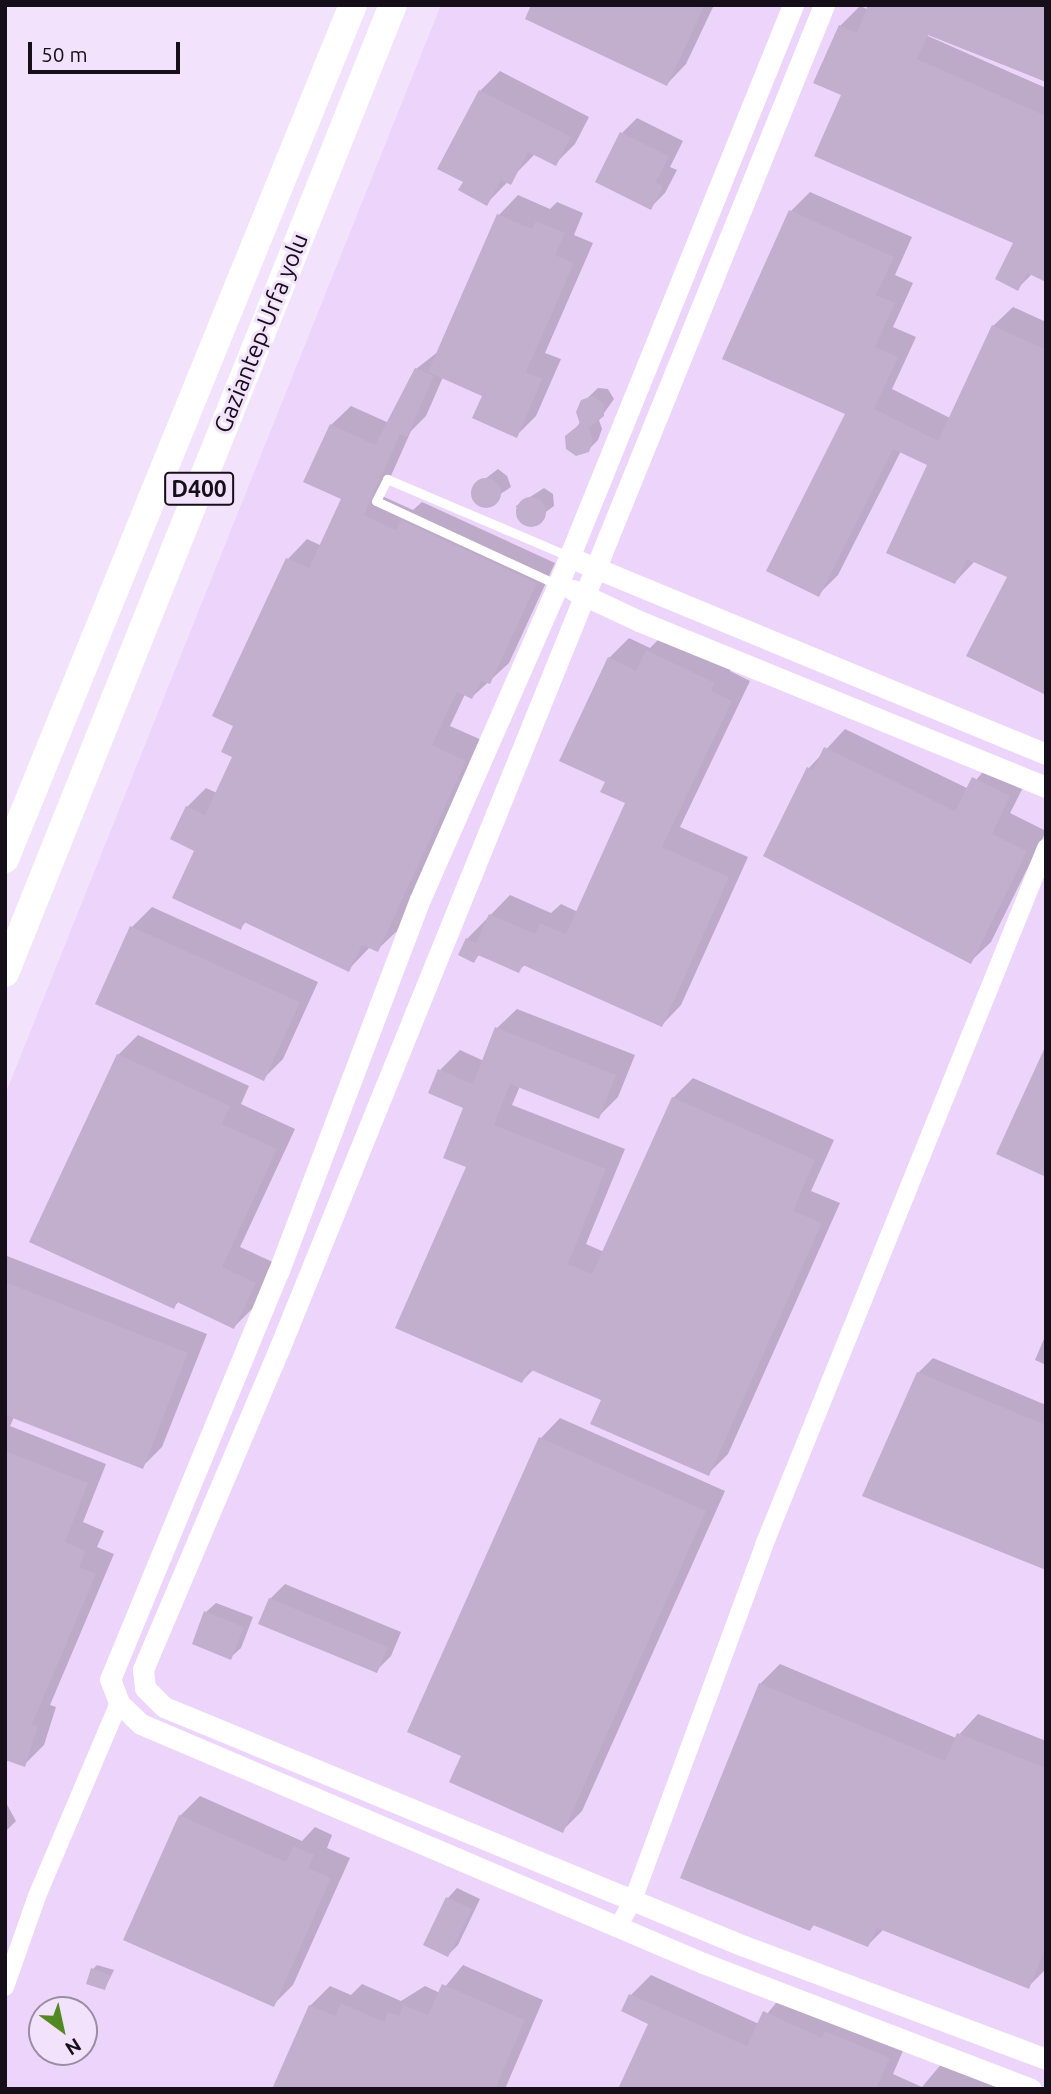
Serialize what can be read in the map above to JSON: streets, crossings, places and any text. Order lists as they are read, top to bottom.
{
  "streets": {
    "highway": ["Gaziantep-Urfa yolu", "D400"]
  },
  "scale_bar": "50 m",
  "north": "bottom right"
}
